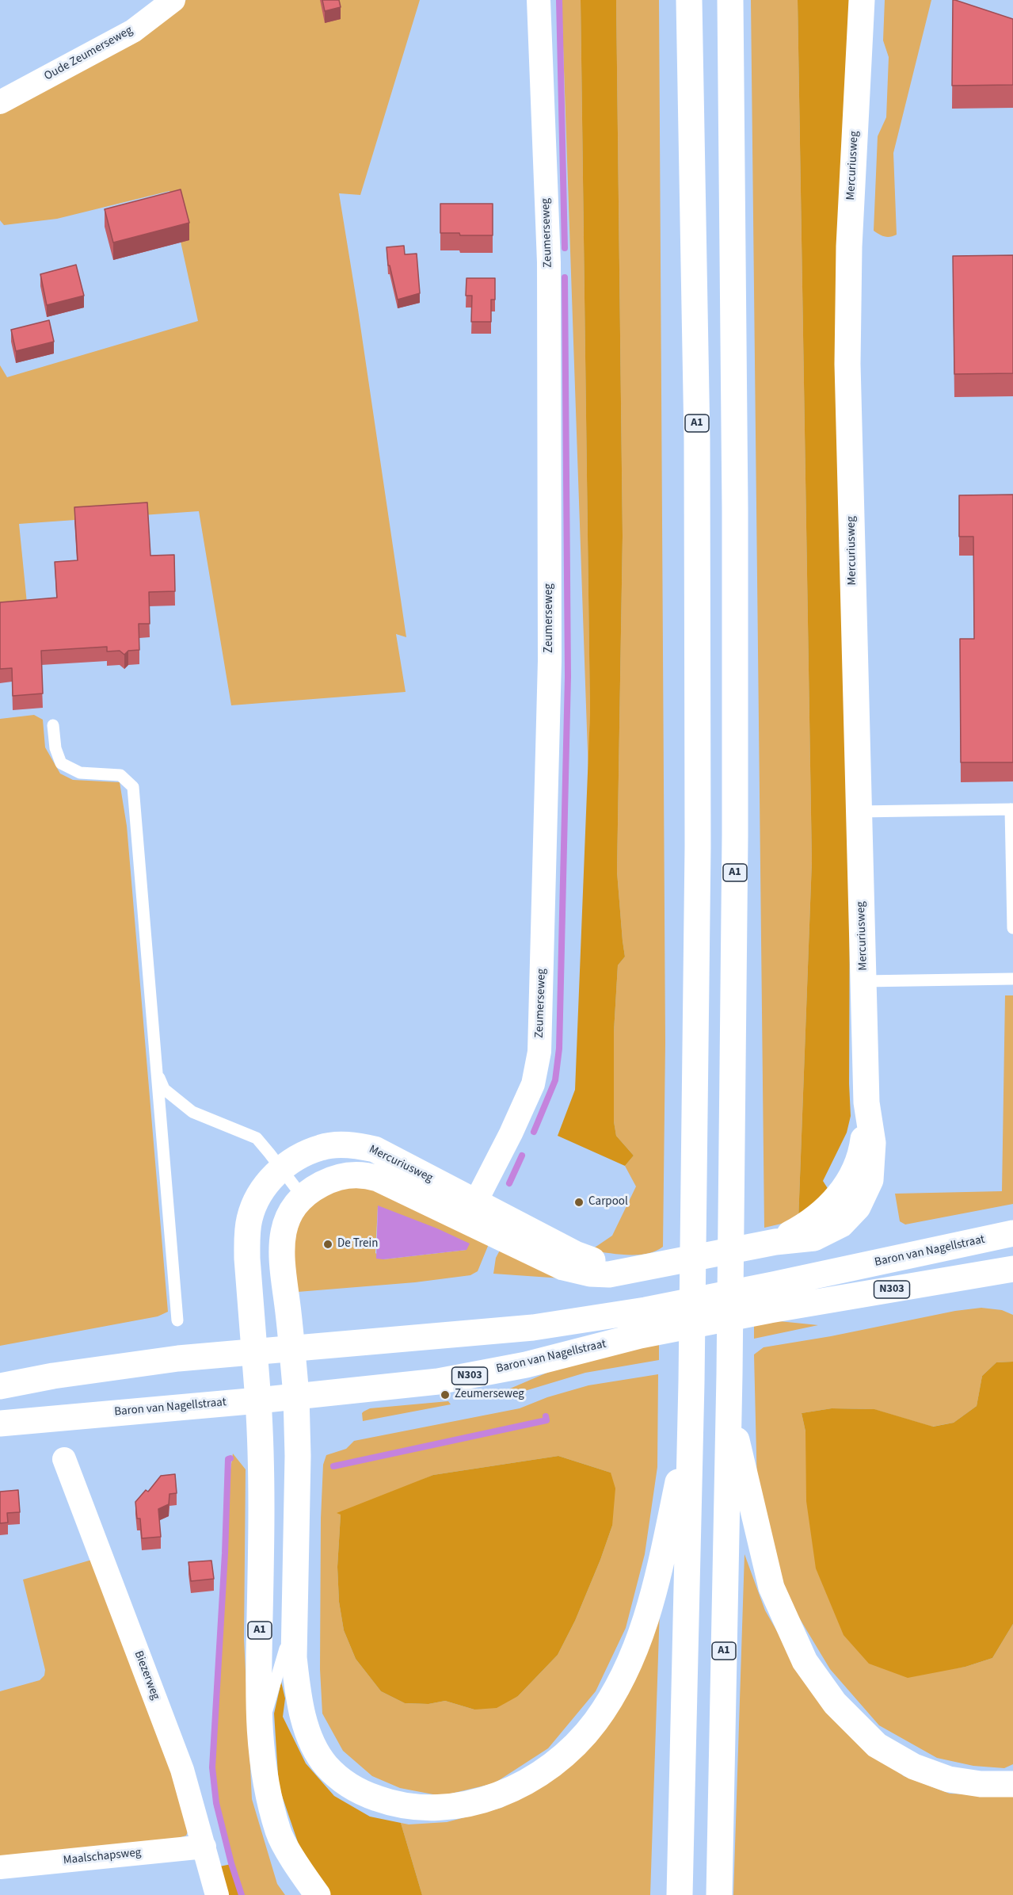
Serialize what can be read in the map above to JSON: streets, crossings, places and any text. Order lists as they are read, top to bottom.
{
  "streets": {
    "main road": [
      "Mercuriusweg",
      "A1",
      "Baron van Nagellstraat",
      "N303"
    ],
    "street": [
      "Oude Zeumerseweg",
      "Zeumerseweg",
      "Biezerweg",
      "Maalschapsweg"
    ]
  },
  "crossings": [
    ["Mercuriusweg", "Zeumerseweg"],
    ["Mercuriusweg", "A1"],
    ["Mercuriusweg", "Baron van Nagellstraat"],
    ["A1", "Baron van Nagellstraat"],
    ["Biezerweg", "Maalschapsweg"]
  ],
  "places": ["Carpool", "De Trein", "Zeumerseweg"]
}
